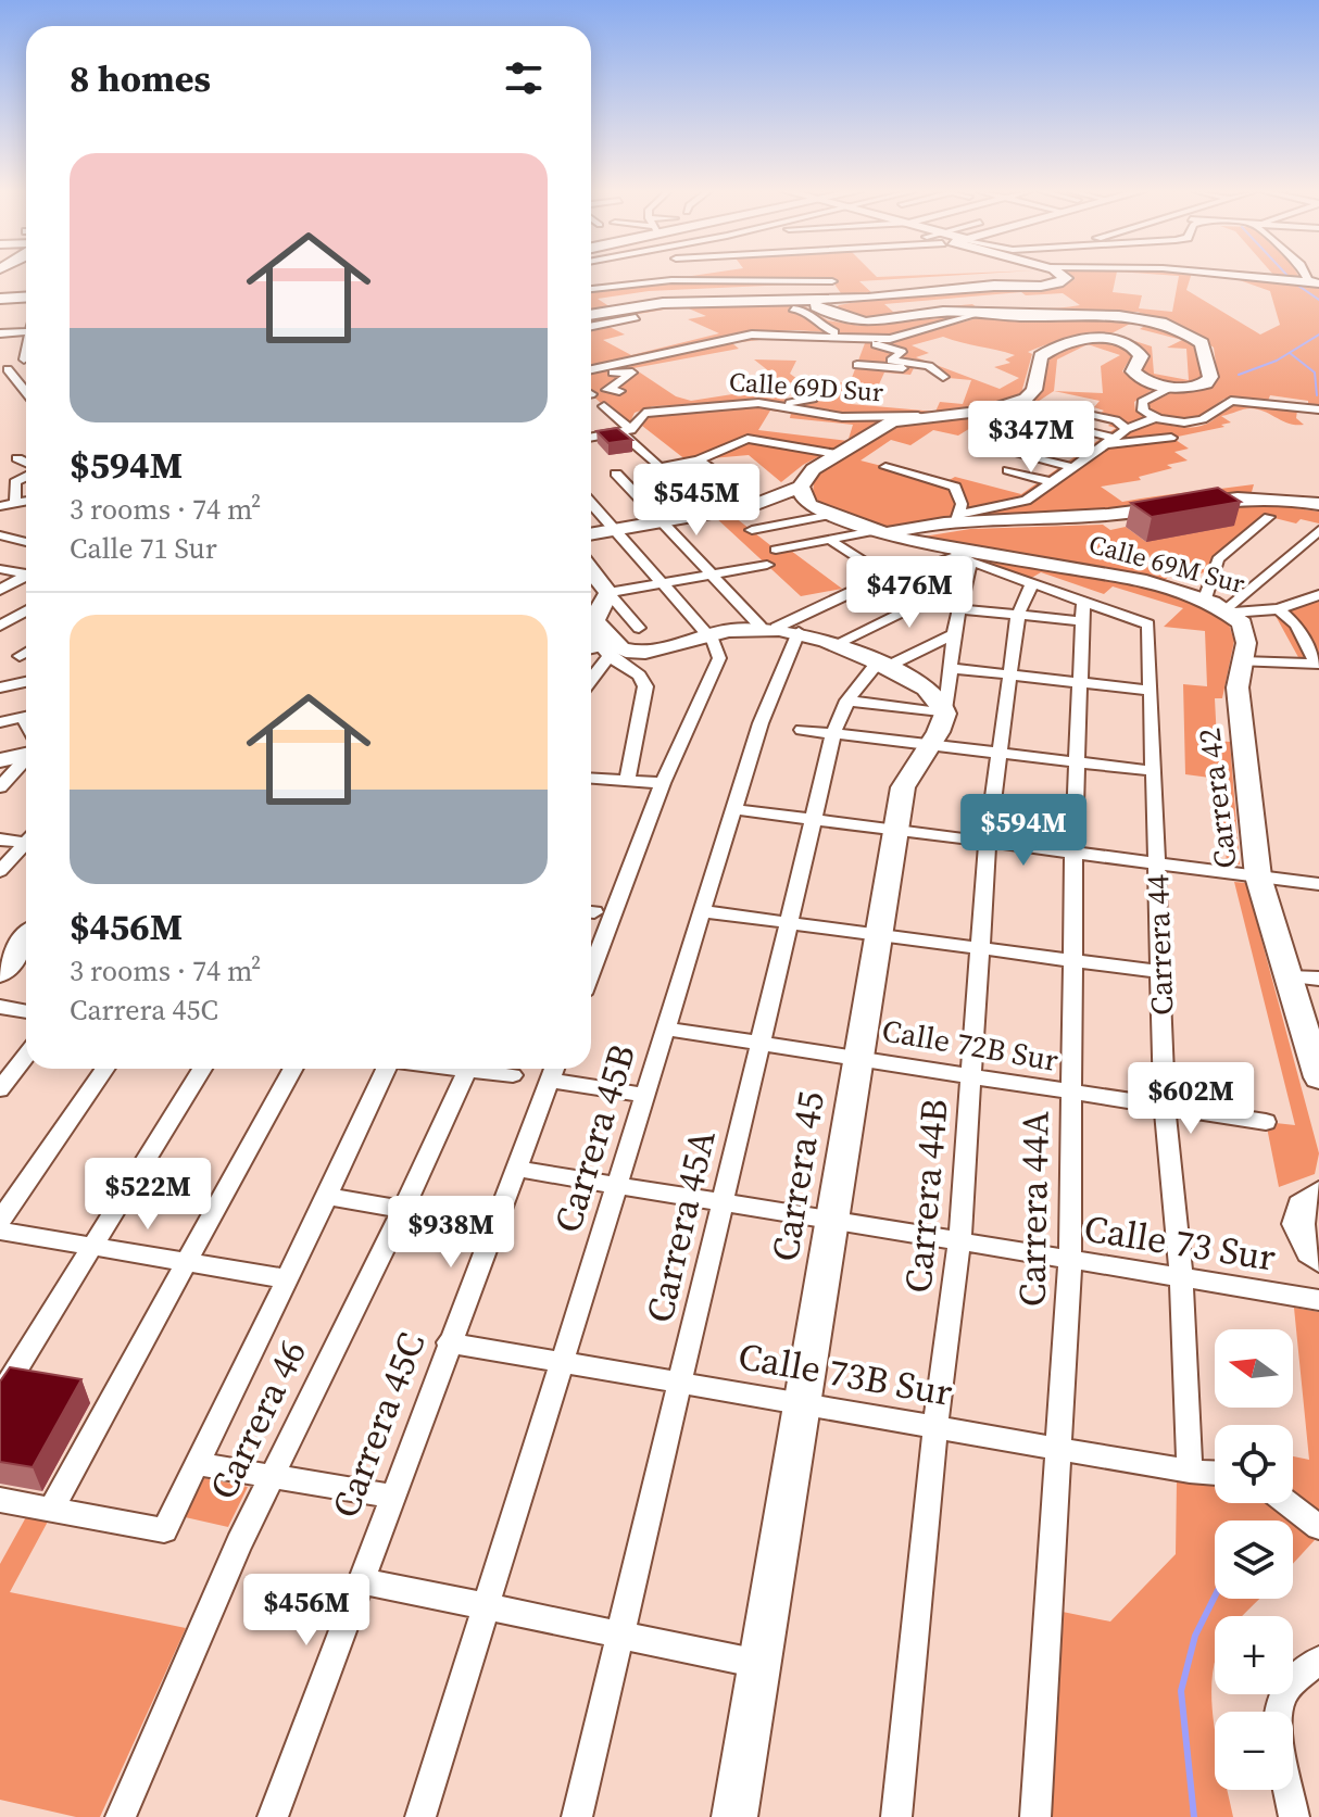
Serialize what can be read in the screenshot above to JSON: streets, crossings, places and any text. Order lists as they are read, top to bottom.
{
  "streets": {
    "street": [
      "Calle 69D Sur",
      "Calle 69M Sur",
      "Carrera 42",
      "Carrera 44",
      "Calle 72B Sur",
      "Carrera 45B",
      "Carrera 45",
      "Carrera 44B",
      "Carrera 44A",
      "Carrera 45A",
      "Calle 73 Sur",
      "Calle 73B Sur",
      "Carrera 46",
      "Carrera 45C"
    ]
  },
  "crossings": [
    ["Calle 69M Sur", "Carrera 42"],
    ["Calle 69M Sur", "Carrera 45"],
    ["Carrera 44", "Calle 72B Sur"],
    ["Carrera 44", "Carrera 44A"],
    ["Carrera 44", "Calle 73 Sur"],
    ["Carrera 44", "Calle 73B Sur"],
    ["Calle 72B Sur", "Carrera 45B"],
    ["Calle 72B Sur", "Carrera 45"],
    ["Calle 72B Sur", "Carrera 44B"],
    ["Calle 72B Sur", "Carrera 44A"],
    ["Calle 72B Sur", "Carrera 45A"],
    ["Carrera 45B", "Calle 73 Sur"],
    ["Carrera 45B", "Calle 73B Sur"],
    ["Carrera 45", "Calle 73 Sur"],
    ["Carrera 45", "Calle 73B Sur"],
    ["Carrera 44B", "Calle 73 Sur"],
    ["Carrera 44B", "Calle 73B Sur"],
    ["Carrera 44A", "Calle 73 Sur"],
    ["Carrera 44A", "Calle 73B Sur"],
    ["Carrera 45A", "Calle 73 Sur"],
    ["Carrera 45A", "Calle 73B Sur"],
    ["Calle 73 Sur", "Carrera 45C"],
    ["Calle 73B Sur", "Carrera 45C"]
  ],
  "north": "left",
  "page": {
    "heading": "8 homes",
    "list": [
      {
        "name": "$594M",
        "note": "3 rooms · 74 m² · Calle 71 Sur"
      },
      {
        "name": "$456M",
        "note": "3 rooms · 74 m² · Carrera 45C"
      }
    ],
    "price": [
      "$347M",
      "$545M",
      "$476M",
      "$594M",
      "$602M",
      "$522M",
      "$938M",
      "$456M"
    ],
    "map_buttons": ["+", "−"]
  }
}
